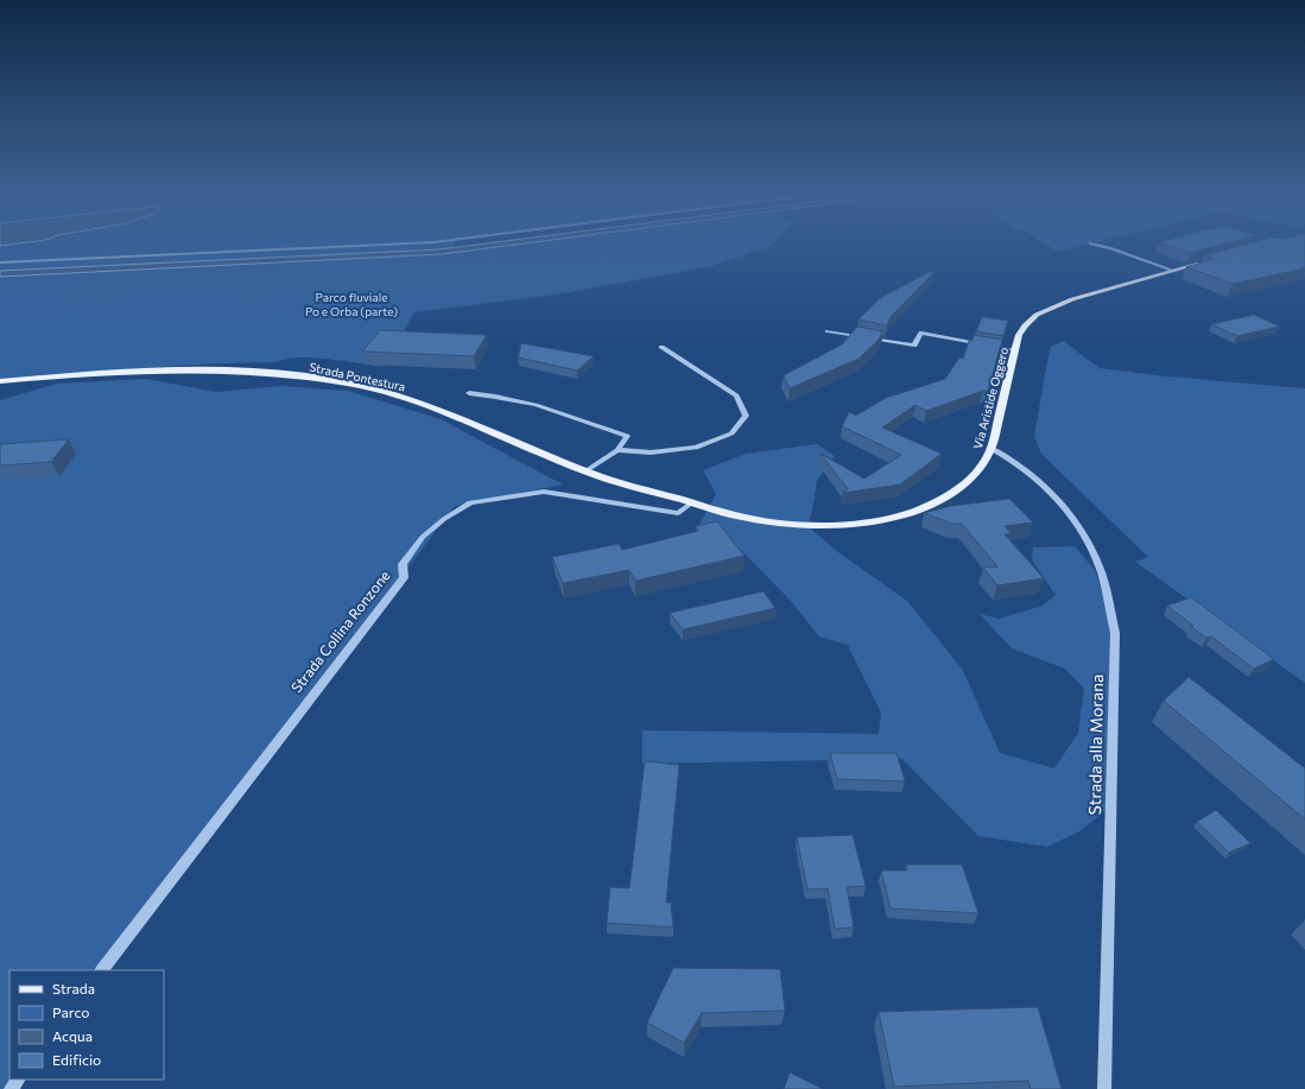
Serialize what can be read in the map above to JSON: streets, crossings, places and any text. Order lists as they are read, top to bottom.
{
  "streets": {
    "main road": ["Strada Pontestura", "Via Aristide Oggero"],
    "street": ["Strada Collina Ronzone", "Strada alla Morana"]
  },
  "crossings": [
    ["Strada Pontestura", "Via Aristide Oggero"],
    ["Strada Pontestura", "Strada Collina Ronzone"],
    ["Via Aristide Oggero", "Strada Collina Ronzone"],
    ["Via Aristide Oggero", "Strada alla Morana"]
  ],
  "parks": ["Parco fluviale Po e Orba (parte)"],
  "legend": [
    "Strada",
    "Parco",
    "Acqua",
    "Edificio"
  ]
}
